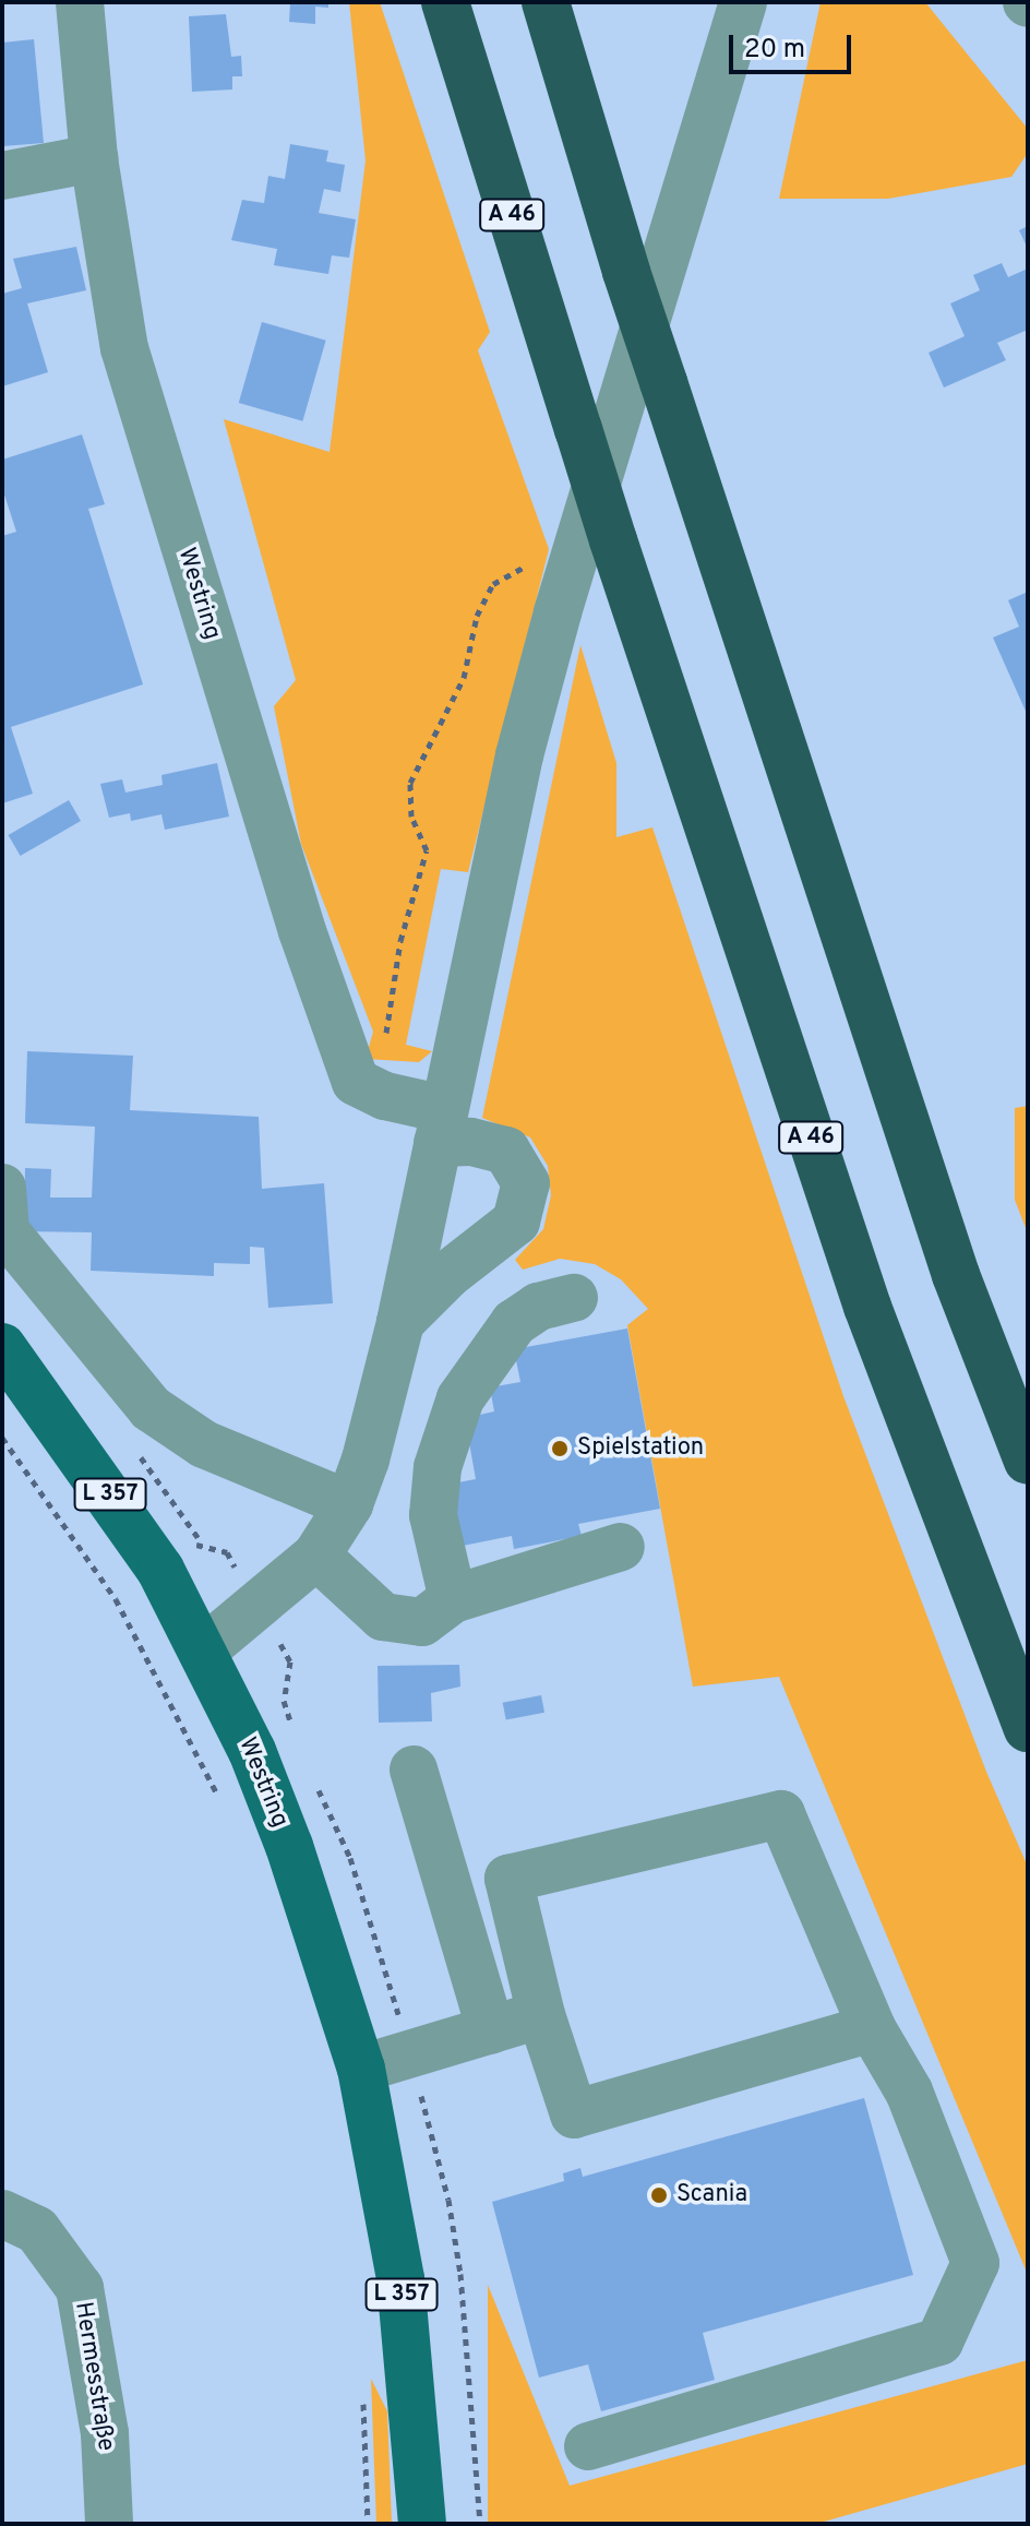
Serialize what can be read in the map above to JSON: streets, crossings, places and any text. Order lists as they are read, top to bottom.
{
  "streets": {
    "highway": ["A 46"],
    "main road": ["Westring", "L 357"],
    "street": ["Hermesstraße"]
  },
  "crossings": [
    ["Westring", "L 357"]
  ],
  "places": ["Spielstation", "Scania"],
  "scale_bar": "20 m"
}
